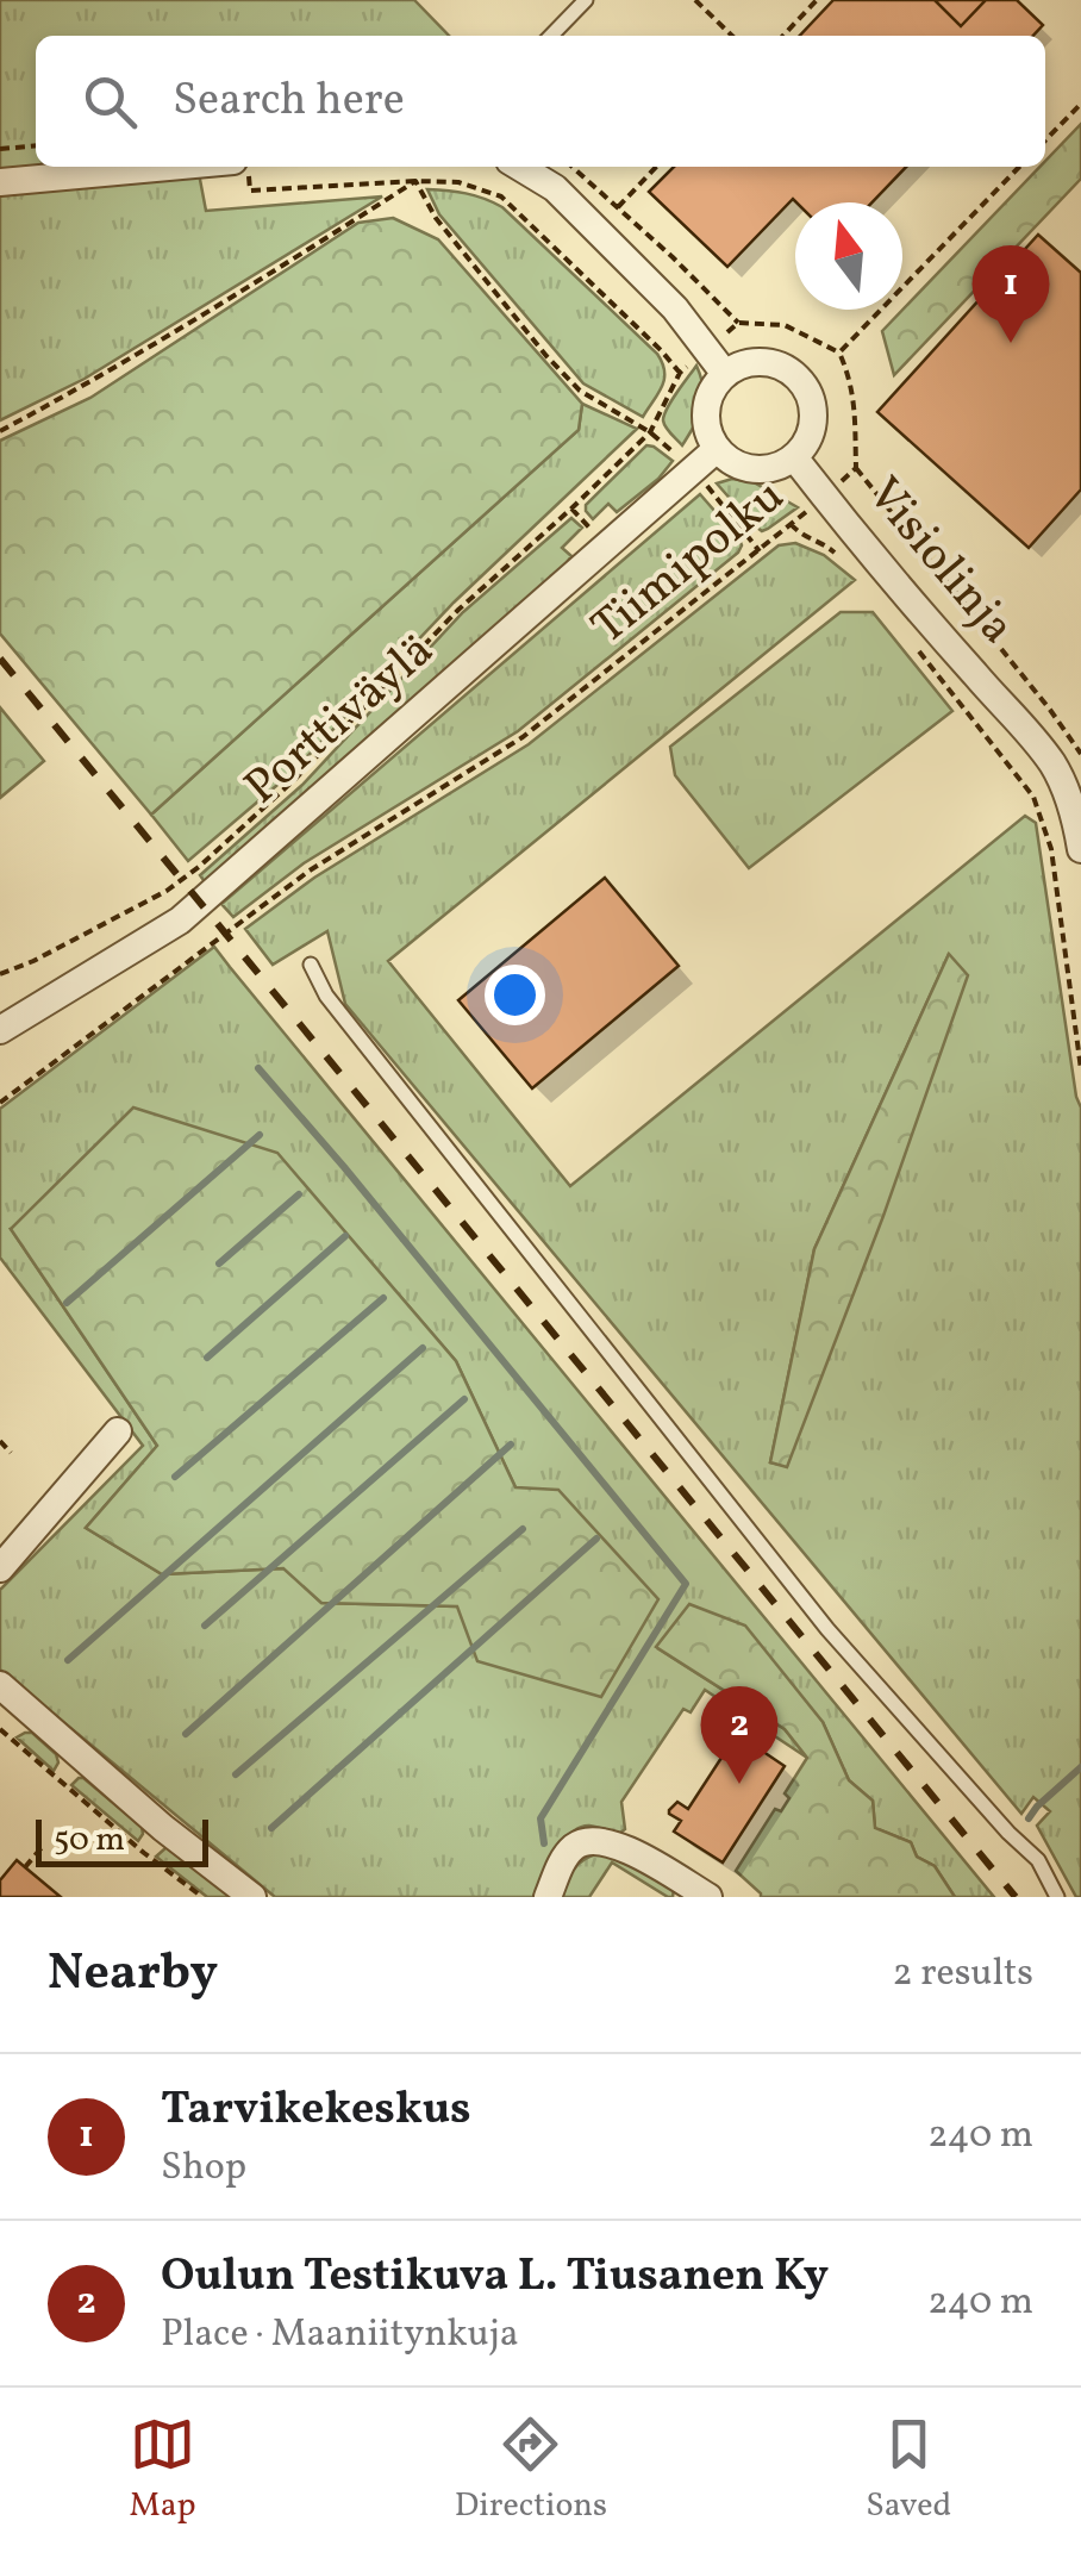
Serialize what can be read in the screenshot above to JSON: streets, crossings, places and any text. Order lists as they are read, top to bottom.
{
  "streets": {
    "street": ["Visiolinja", "Porttiväylä"],
    "path": ["Tiimipolku"]
  },
  "crossings": [
    ["Visiolinja", "Tiimipolku"],
    ["Visiolinja", "Porttiväylä"]
  ],
  "scale_bar": "50 m",
  "north": "top",
  "page": {
    "search": "Search here",
    "pins": ["1", "2"],
    "scale": "50 m",
    "heading": ["Nearby", "2 results"],
    "list": [
      {
        "mark": "1",
        "name": "Tarvikekeskus",
        "note": "Shop",
        "value": "240 m"
      },
      {
        "mark": "2",
        "name": "Oulun Testikuva L. Tiusanen Ky",
        "note": "Place · Maaniitynkuja",
        "value": "240 m"
      }
    ],
    "nav": ["Map", "Directions", "Saved"]
  }
}
